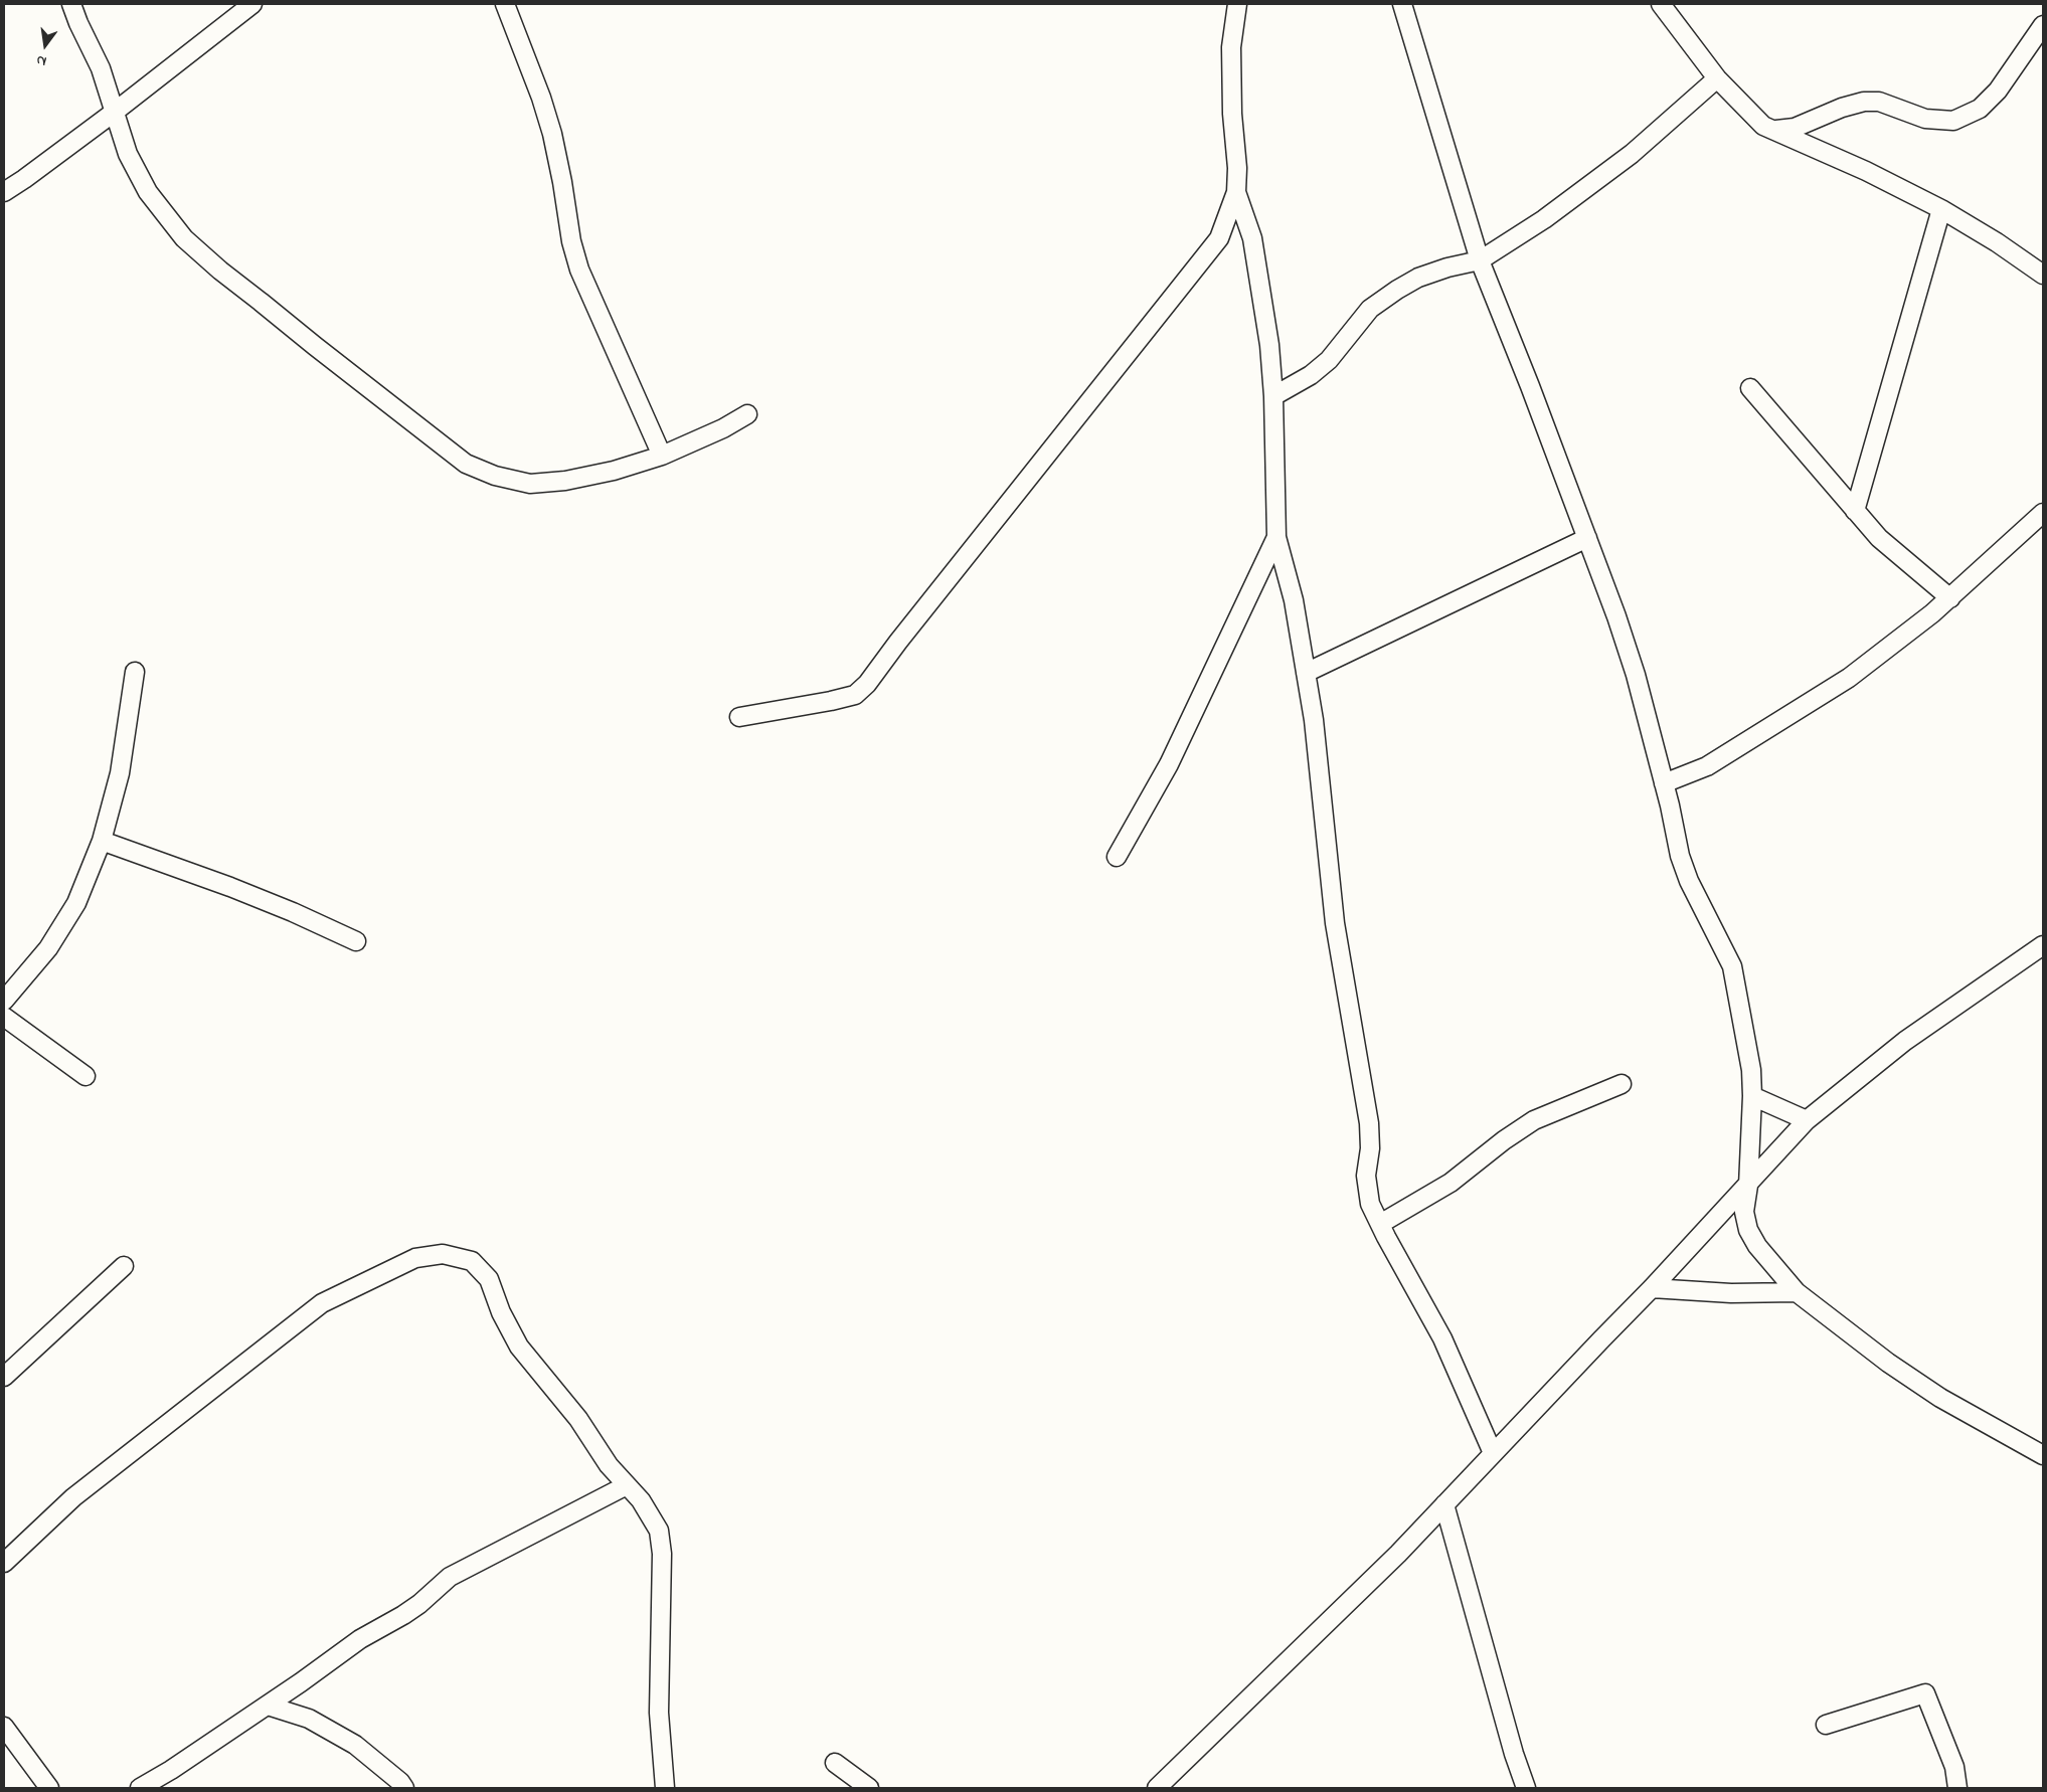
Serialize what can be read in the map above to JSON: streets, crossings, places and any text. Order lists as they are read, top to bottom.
{
  "north": "bottom"
}
